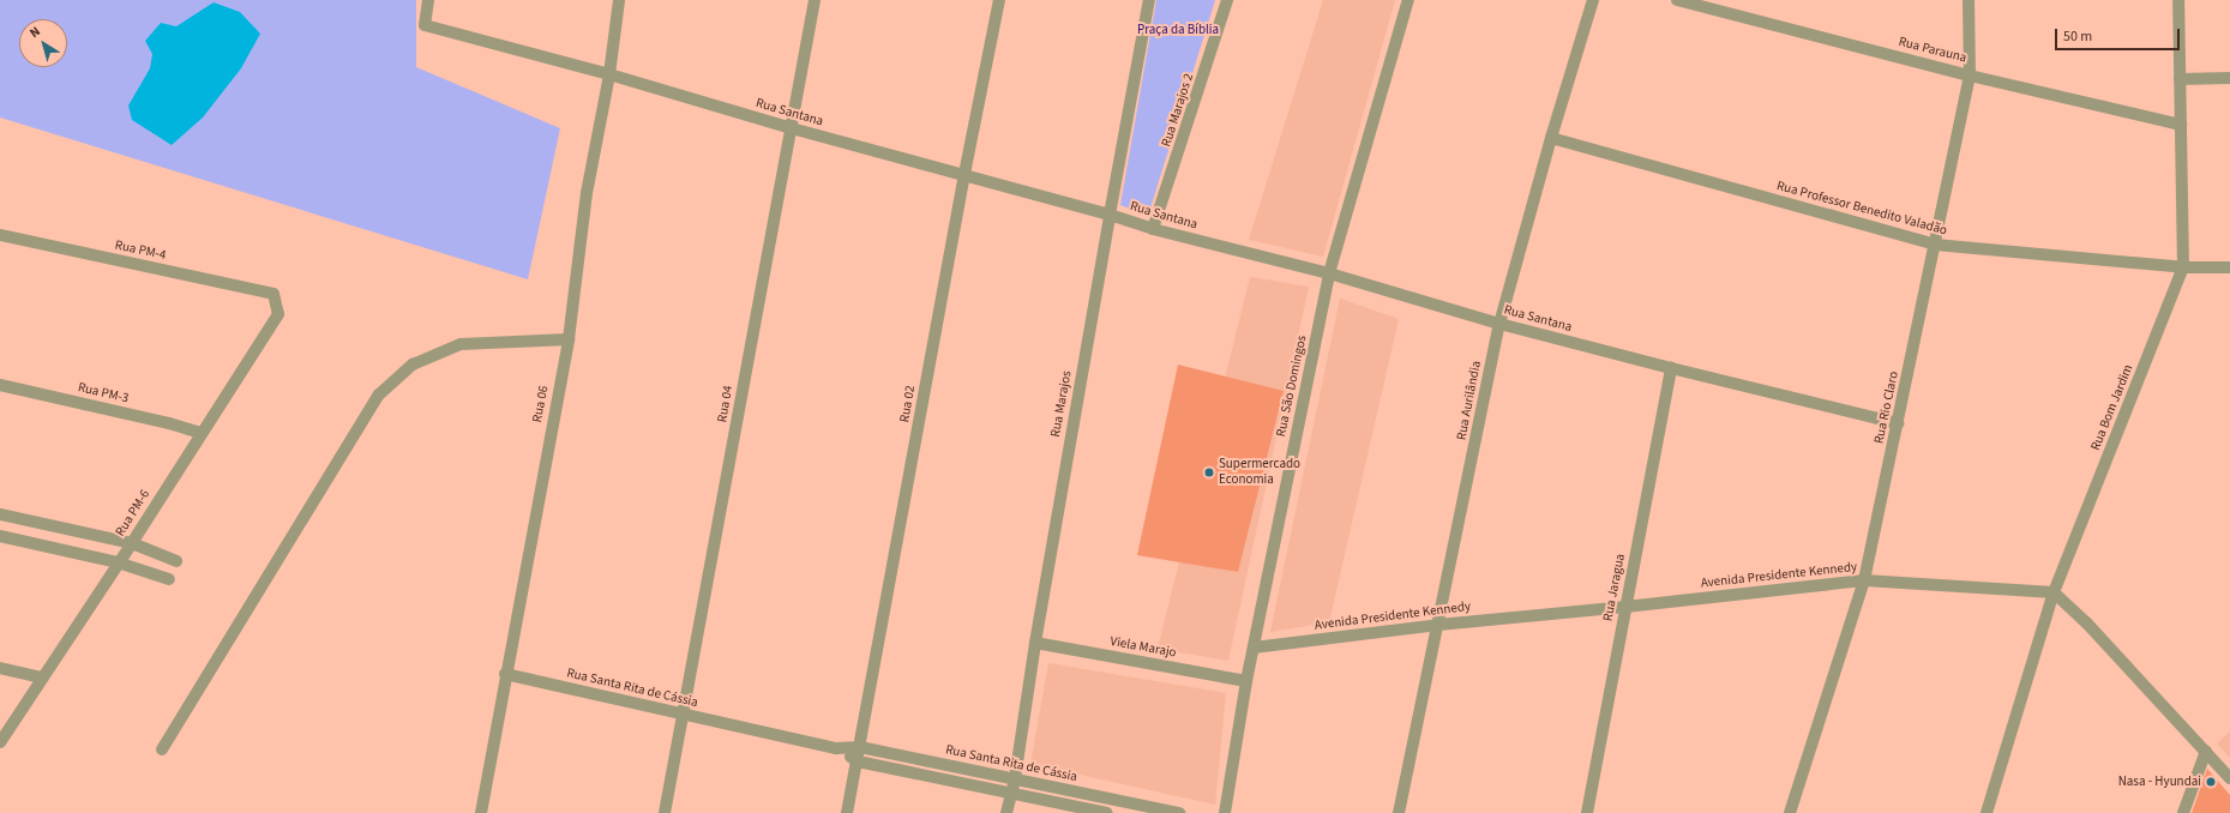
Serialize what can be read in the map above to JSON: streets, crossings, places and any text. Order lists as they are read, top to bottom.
{
  "streets": {
    "street": [
      "Rua Parauna",
      "Rua Marajos 2",
      "Rua Santana",
      "Rua Professor Benedito Valadão",
      "Rua PM-4",
      "Rua São Domingos",
      "Rua PM-3",
      "Rua Aurilândia",
      "Rua 06",
      "Rua 04",
      "Rua 02",
      "Rua Marajos",
      "Rua Rio Claro",
      "Rua Bom Jardim",
      "Rua PM-6",
      "Avenida Presidente Kennedy",
      "Rua Jaragua",
      "Viela Marajo",
      "Rua Santa Rita de Cássia"
    ]
  },
  "crossings": [
    ["Rua Parauna", "Rua Rio Claro"],
    ["Rua Parauna", "Rua Bom Jardim"],
    ["Rua Marajos 2", "Rua Santana"],
    ["Rua Santana", "Rua São Domingos"],
    ["Rua Santana", "Rua Aurilândia"],
    ["Rua Santana", "Rua 06"],
    ["Rua Santana", "Rua 04"],
    ["Rua Santana", "Rua 02"],
    ["Rua Santana", "Rua Marajos"],
    ["Rua Santana", "Rua Rio Claro"],
    ["Rua Santana", "Rua Jaragua"],
    ["Rua Professor Benedito Valadão", "Rua Aurilândia"],
    ["Rua Professor Benedito Valadão", "Rua Rio Claro"],
    ["Rua Professor Benedito Valadão", "Rua Bom Jardim"],
    ["Rua PM-4", "Rua PM-6"],
    ["Rua São Domingos", "Avenida Presidente Kennedy"],
    ["Rua São Domingos", "Viela Marajo"],
    ["Rua PM-3", "Rua PM-6"],
    ["Rua Aurilândia", "Avenida Presidente Kennedy"],
    ["Rua 06", "Rua Santa Rita de Cássia"],
    ["Rua 04", "Rua Santa Rita de Cássia"],
    ["Rua 02", "Rua Santa Rita de Cássia"],
    ["Rua Marajos", "Viela Marajo"],
    ["Rua Marajos", "Rua Santa Rita de Cássia"],
    ["Rua Rio Claro", "Avenida Presidente Kennedy"],
    ["Rua Bom Jardim", "Avenida Presidente Kennedy"],
    ["Avenida Presidente Kennedy", "Rua Jaragua"]
  ],
  "parks": ["Praça da Bíblia"],
  "places": ["Supermercado Economia", "Nasa - Hyundai"],
  "scale_bar": "50 m",
  "north": "top left"
}
